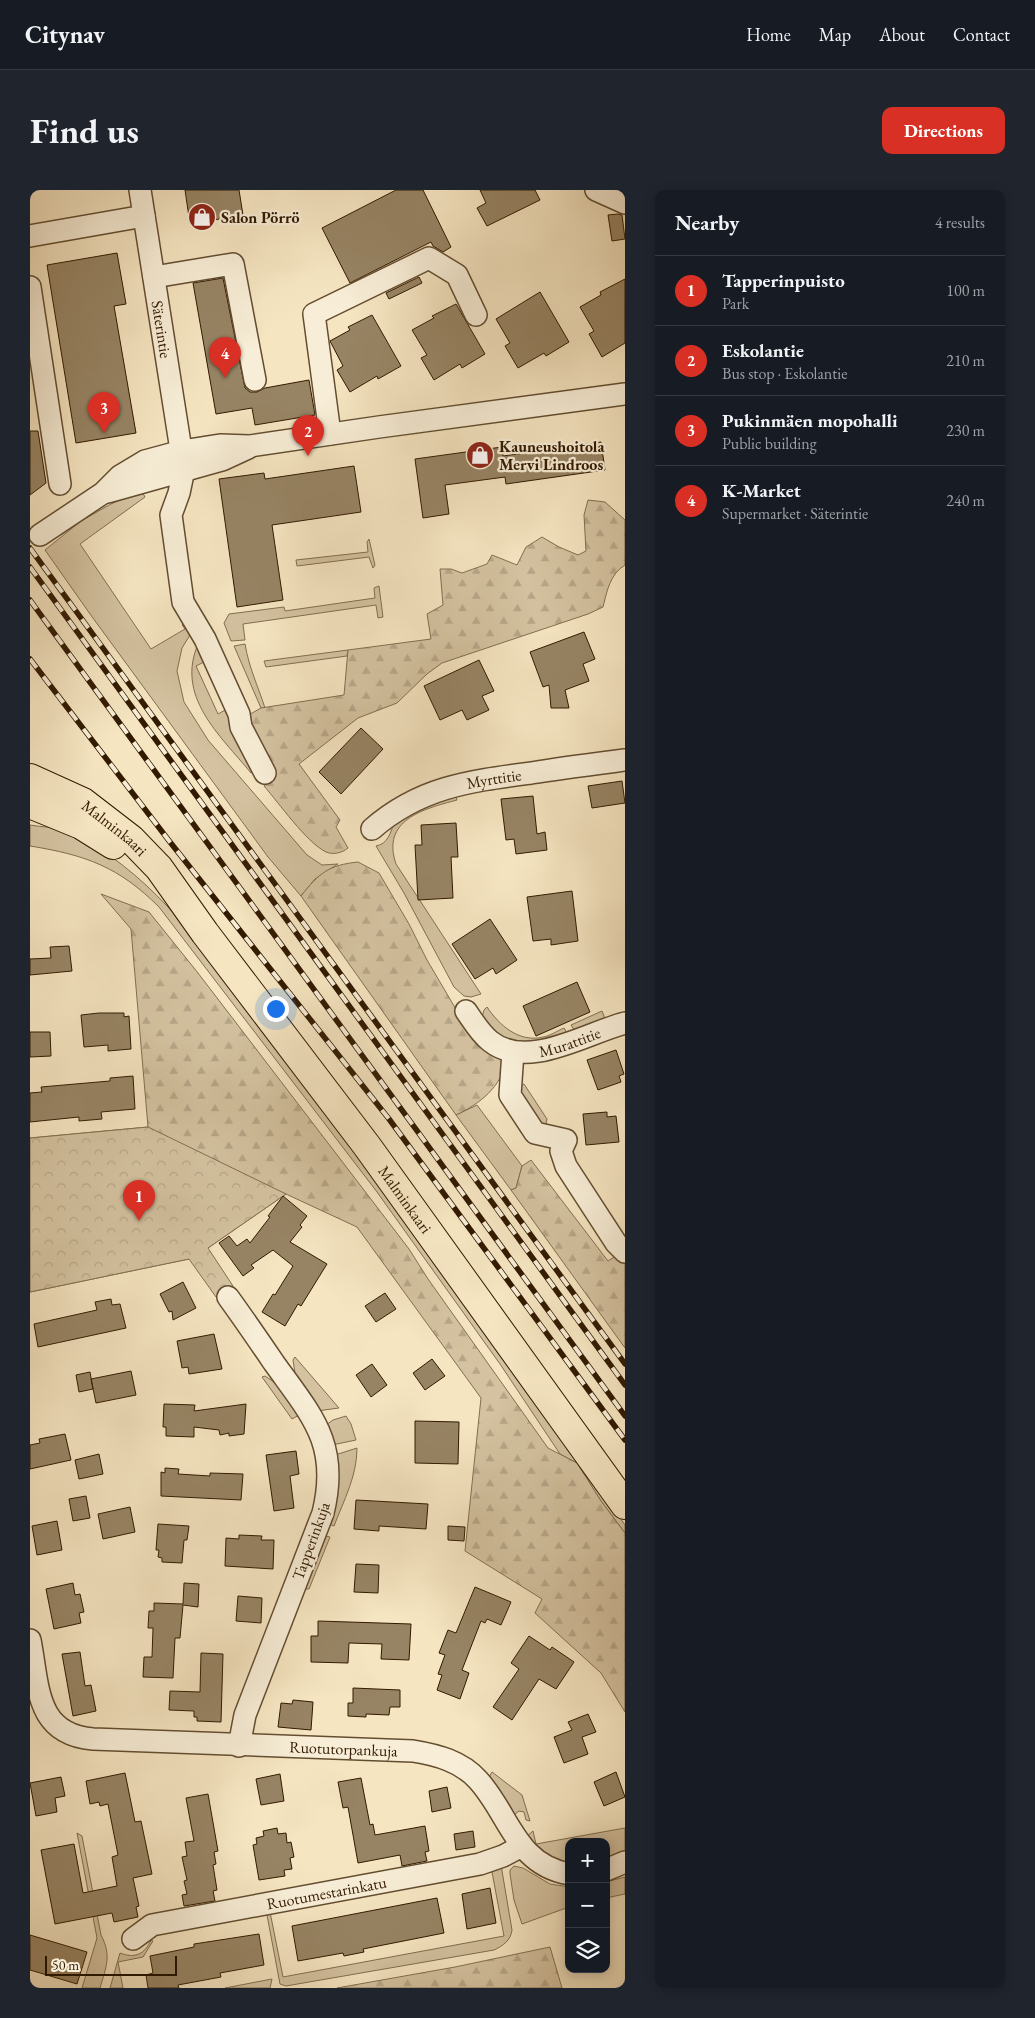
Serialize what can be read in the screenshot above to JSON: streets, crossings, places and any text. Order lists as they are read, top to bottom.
{
  "streets": {
    "main road": ["Malminkaari"],
    "street": [
      "Säterintie",
      "Myrttitie",
      "Murattitie",
      "Tapperinkuja",
      "Ruotutorpankuja",
      "Ruotumestarinkatu"
    ]
  },
  "crossings": [
    ["Tapperinkuja", "Ruotutorpankuja"],
    ["Ruotutorpankuja", "Ruotumestarinkatu"]
  ],
  "places": {
    "shop": ["Salon Pörrö", "Kauneushoitola Mervi Lindroos"]
  },
  "scale_bar": "50 m",
  "page": {
    "header": "Citynav",
    "nav": [
      "Home",
      "Map",
      "About",
      "Contact"
    ],
    "buttons": "Directions",
    "title": "Find us",
    "heading": ["Nearby", "4 results"],
    "list": [
      {
        "mark": "1",
        "name": "Tapperinpuisto",
        "note": "Park",
        "value": "100 m"
      },
      {
        "mark": "2",
        "name": "Eskolantie",
        "note": "Bus stop · Eskolantie",
        "value": "210 m"
      },
      {
        "mark": "3",
        "name": "Pukinmäen mopohalli",
        "note": "Public building",
        "value": "230 m"
      },
      {
        "mark": "4",
        "name": "K-Market",
        "note": "Supermarket · Säterintie",
        "value": "240 m"
      }
    ],
    "pins": [
      "4",
      "3",
      "2",
      "1"
    ],
    "map_buttons": ["+", "−"],
    "scale": "50 m"
  }
}
